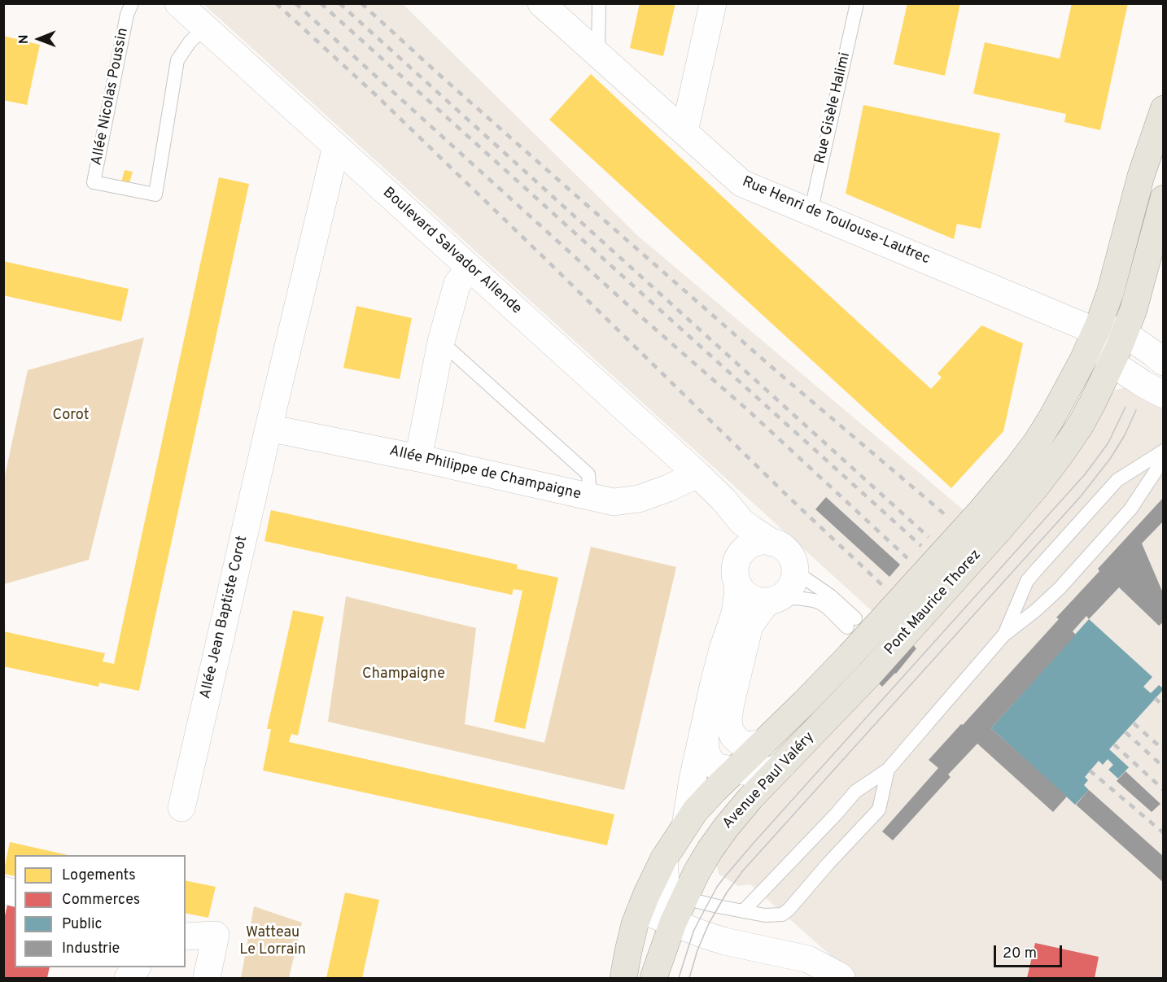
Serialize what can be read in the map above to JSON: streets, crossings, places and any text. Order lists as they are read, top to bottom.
{
  "streets": {
    "main road": ["Pont Maurice Thorez", "Avenue Paul Valéry"],
    "street": [
      "Rue Henri de Toulouse-Lautrec",
      "Boulevard Salvador Allende",
      "Allée Philippe de Champaigne",
      "Allée Jean Baptiste Corot"
    ],
    "lane": ["Allée Nicolas Poussin", "Rue Gisèle Halimi"]
  },
  "crossings": [
    ["Allée Nicolas Poussin", "Boulevard Salvador Allende"],
    ["Rue Gisèle Halimi", "Rue Henri de Toulouse-Lautrec"],
    ["Rue Henri de Toulouse-Lautrec", "Pont Maurice Thorez"],
    ["Boulevard Salvador Allende", "Allée Philippe de Champaigne"],
    ["Boulevard Salvador Allende", "Allée Jean Baptiste Corot"],
    ["Boulevard Salvador Allende", "Avenue Paul Valéry"],
    ["Allée Philippe de Champaigne", "Allée Jean Baptiste Corot"],
    ["Pont Maurice Thorez", "Avenue Paul Valéry"]
  ],
  "parks": ["Corot", "Champaigne", "Watteau Le Lorrain"],
  "legend": [
    "Logements",
    "Commerces",
    "Public",
    "Industrie"
  ],
  "scale_bar": "20 m",
  "north": "left"
}
